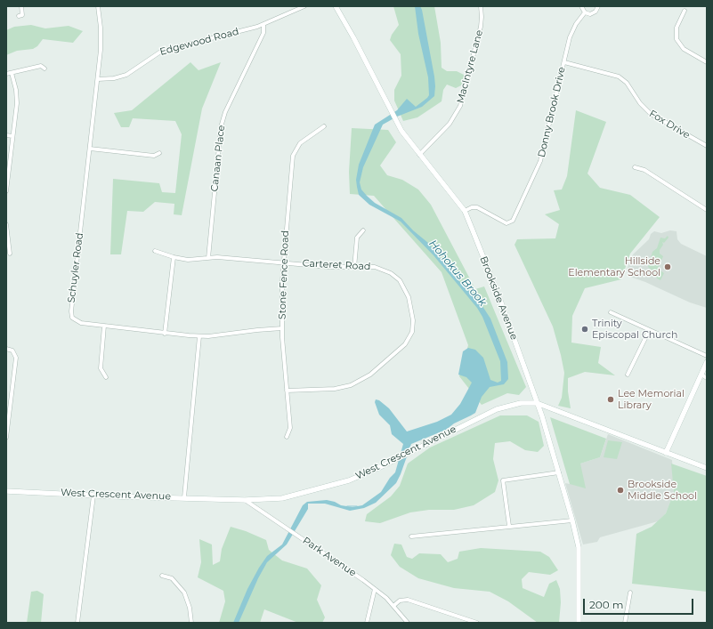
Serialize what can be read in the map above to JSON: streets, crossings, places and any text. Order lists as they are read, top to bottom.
{
  "streets": {
    "main road": ["Brookside Avenue", "West Crescent Avenue"],
    "street": [
      "Edgewood Road",
      "MacIntyre Lane",
      "Donny Brook Drive",
      "Fox Drive",
      "Canaan Place",
      "Carteret Road",
      "Schuyler Road",
      "Stone Fence Road",
      "Park Avenue"
    ]
  },
  "crossings": [
    ["Edgewood Road", "Canaan Place"],
    ["Edgewood Road", "Schuyler Road"],
    ["MacIntyre Lane", "Brookside Avenue"],
    ["Donny Brook Drive", "Fox Drive"],
    ["Donny Brook Drive", "Brookside Avenue"],
    ["Canaan Place", "Carteret Road"],
    ["Carteret Road", "Stone Fence Road"],
    ["Schuyler Road", "Stone Fence Road"],
    ["Brookside Avenue", "West Crescent Avenue"],
    ["West Crescent Avenue", "Park Avenue"]
  ],
  "water": ["Hohokus Brook"],
  "places": [
    "Hillside Elementary School",
    "Trinity Episcopal Church",
    "Lee Memorial Library",
    "Brookside Middle School"
  ],
  "scale_bar": "200 m"
}
